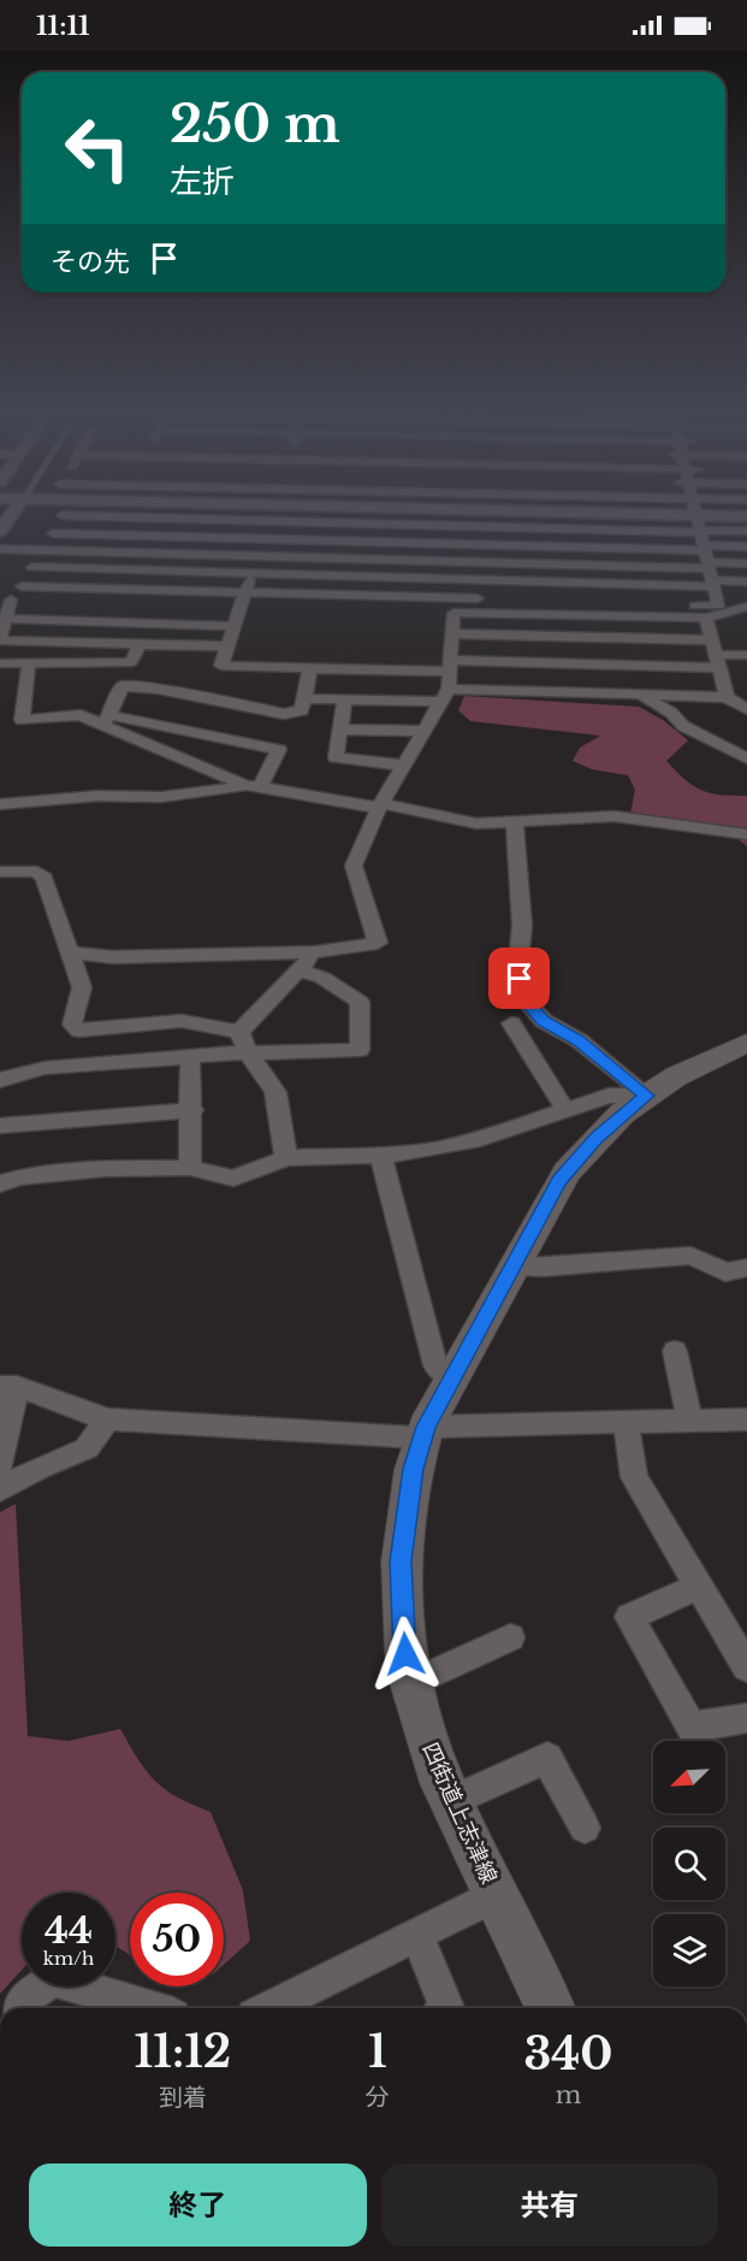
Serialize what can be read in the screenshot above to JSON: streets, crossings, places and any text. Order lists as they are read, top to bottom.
{
  "streets": {
    "main road": ["四街道上志津線"]
  },
  "north": "bottom left",
  "page": {
    "status": "11:11",
    "turn": ["250 m", "左折"],
    "then": "その先",
    "speed": "44 km/h",
    "limit": "50",
    "eta": [
      "11:12",
      "到着",
      "1",
      "分",
      "340",
      "m"
    ],
    "buttons": ["終了", "共有"]
  }
}
